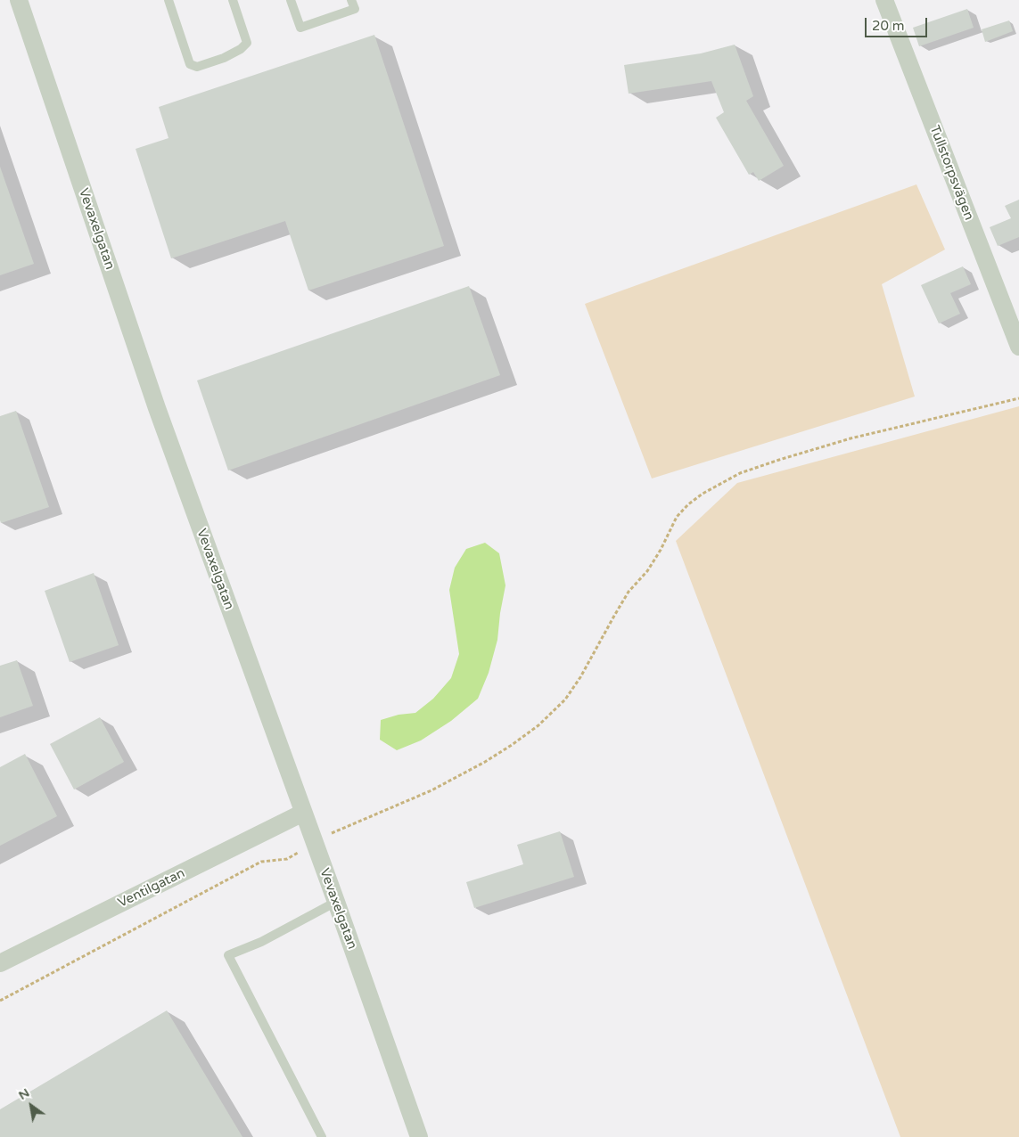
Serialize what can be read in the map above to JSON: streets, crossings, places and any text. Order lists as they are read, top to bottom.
{
  "streets": {
    "street": ["Tullstorpsvägen", "Vevaxelgatan", "Ventilgatan"]
  },
  "crossings": [
    ["Vevaxelgatan", "Ventilgatan"]
  ],
  "scale_bar": "20 m",
  "north": "top left"
}
